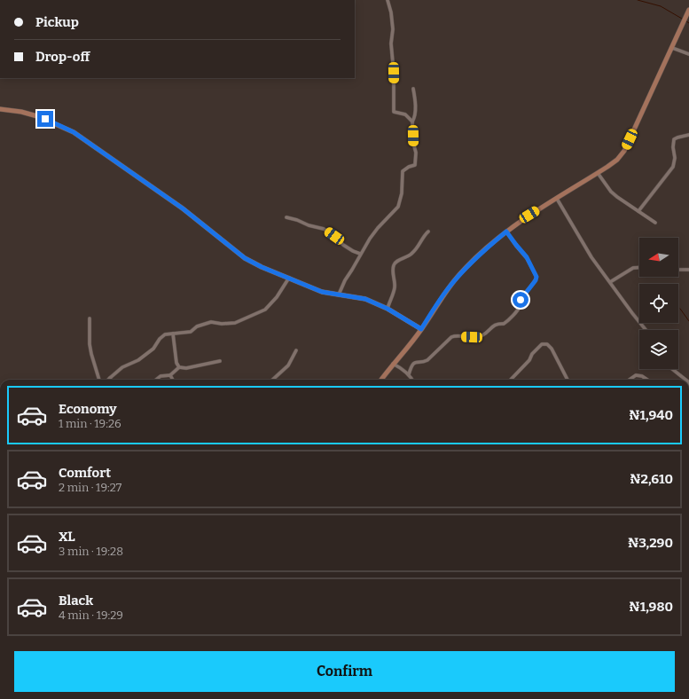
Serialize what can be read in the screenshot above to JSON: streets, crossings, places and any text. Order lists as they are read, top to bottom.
{
  "north": "left",
  "page": {
    "banner": ["Pickup", "Drop-off"],
    "list": [
      {
        "name": "Economy",
        "note": "1 min · 19:26",
        "value": "₦1,940"
      },
      {
        "name": "Comfort",
        "note": "2 min · 19:27",
        "value": "₦2,610"
      },
      {
        "name": "XL",
        "note": "3 min · 19:28",
        "value": "₦3,290"
      },
      {
        "name": "Black",
        "note": "4 min · 19:29",
        "value": "₦1,980"
      }
    ],
    "buttons": "Confirm"
  }
}
